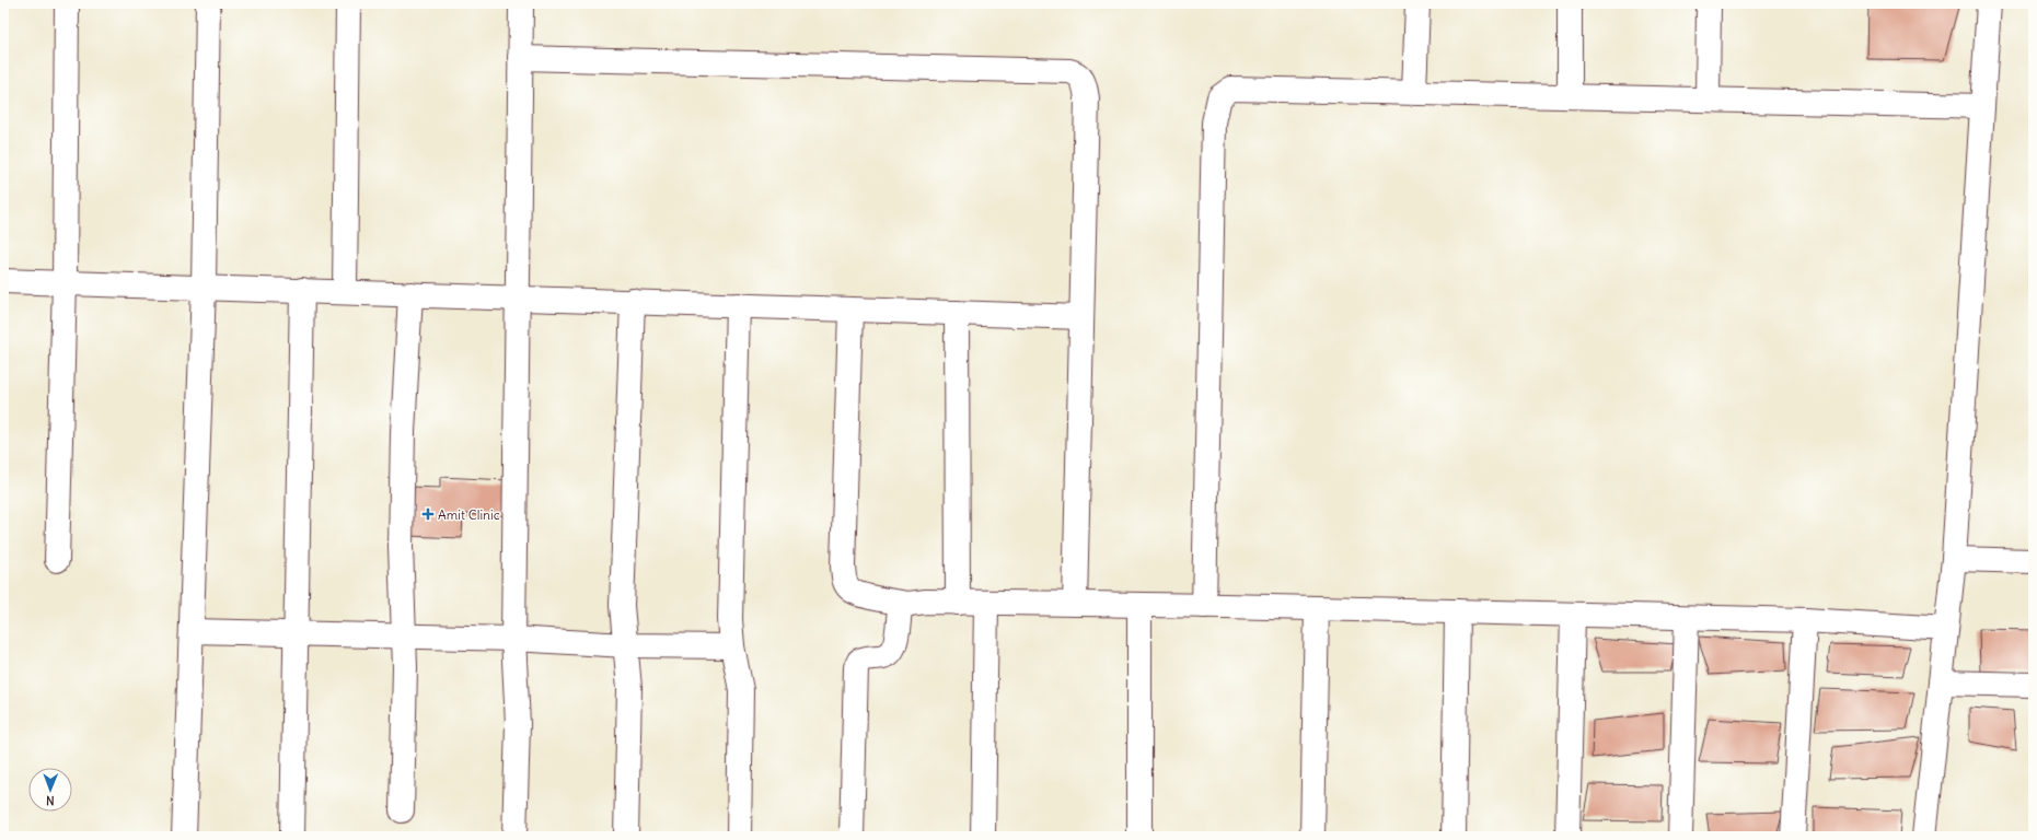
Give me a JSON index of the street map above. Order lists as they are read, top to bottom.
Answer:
{
  "places": {
    "health": ["Amit Clinic"]
  },
  "north": "bottom"
}
